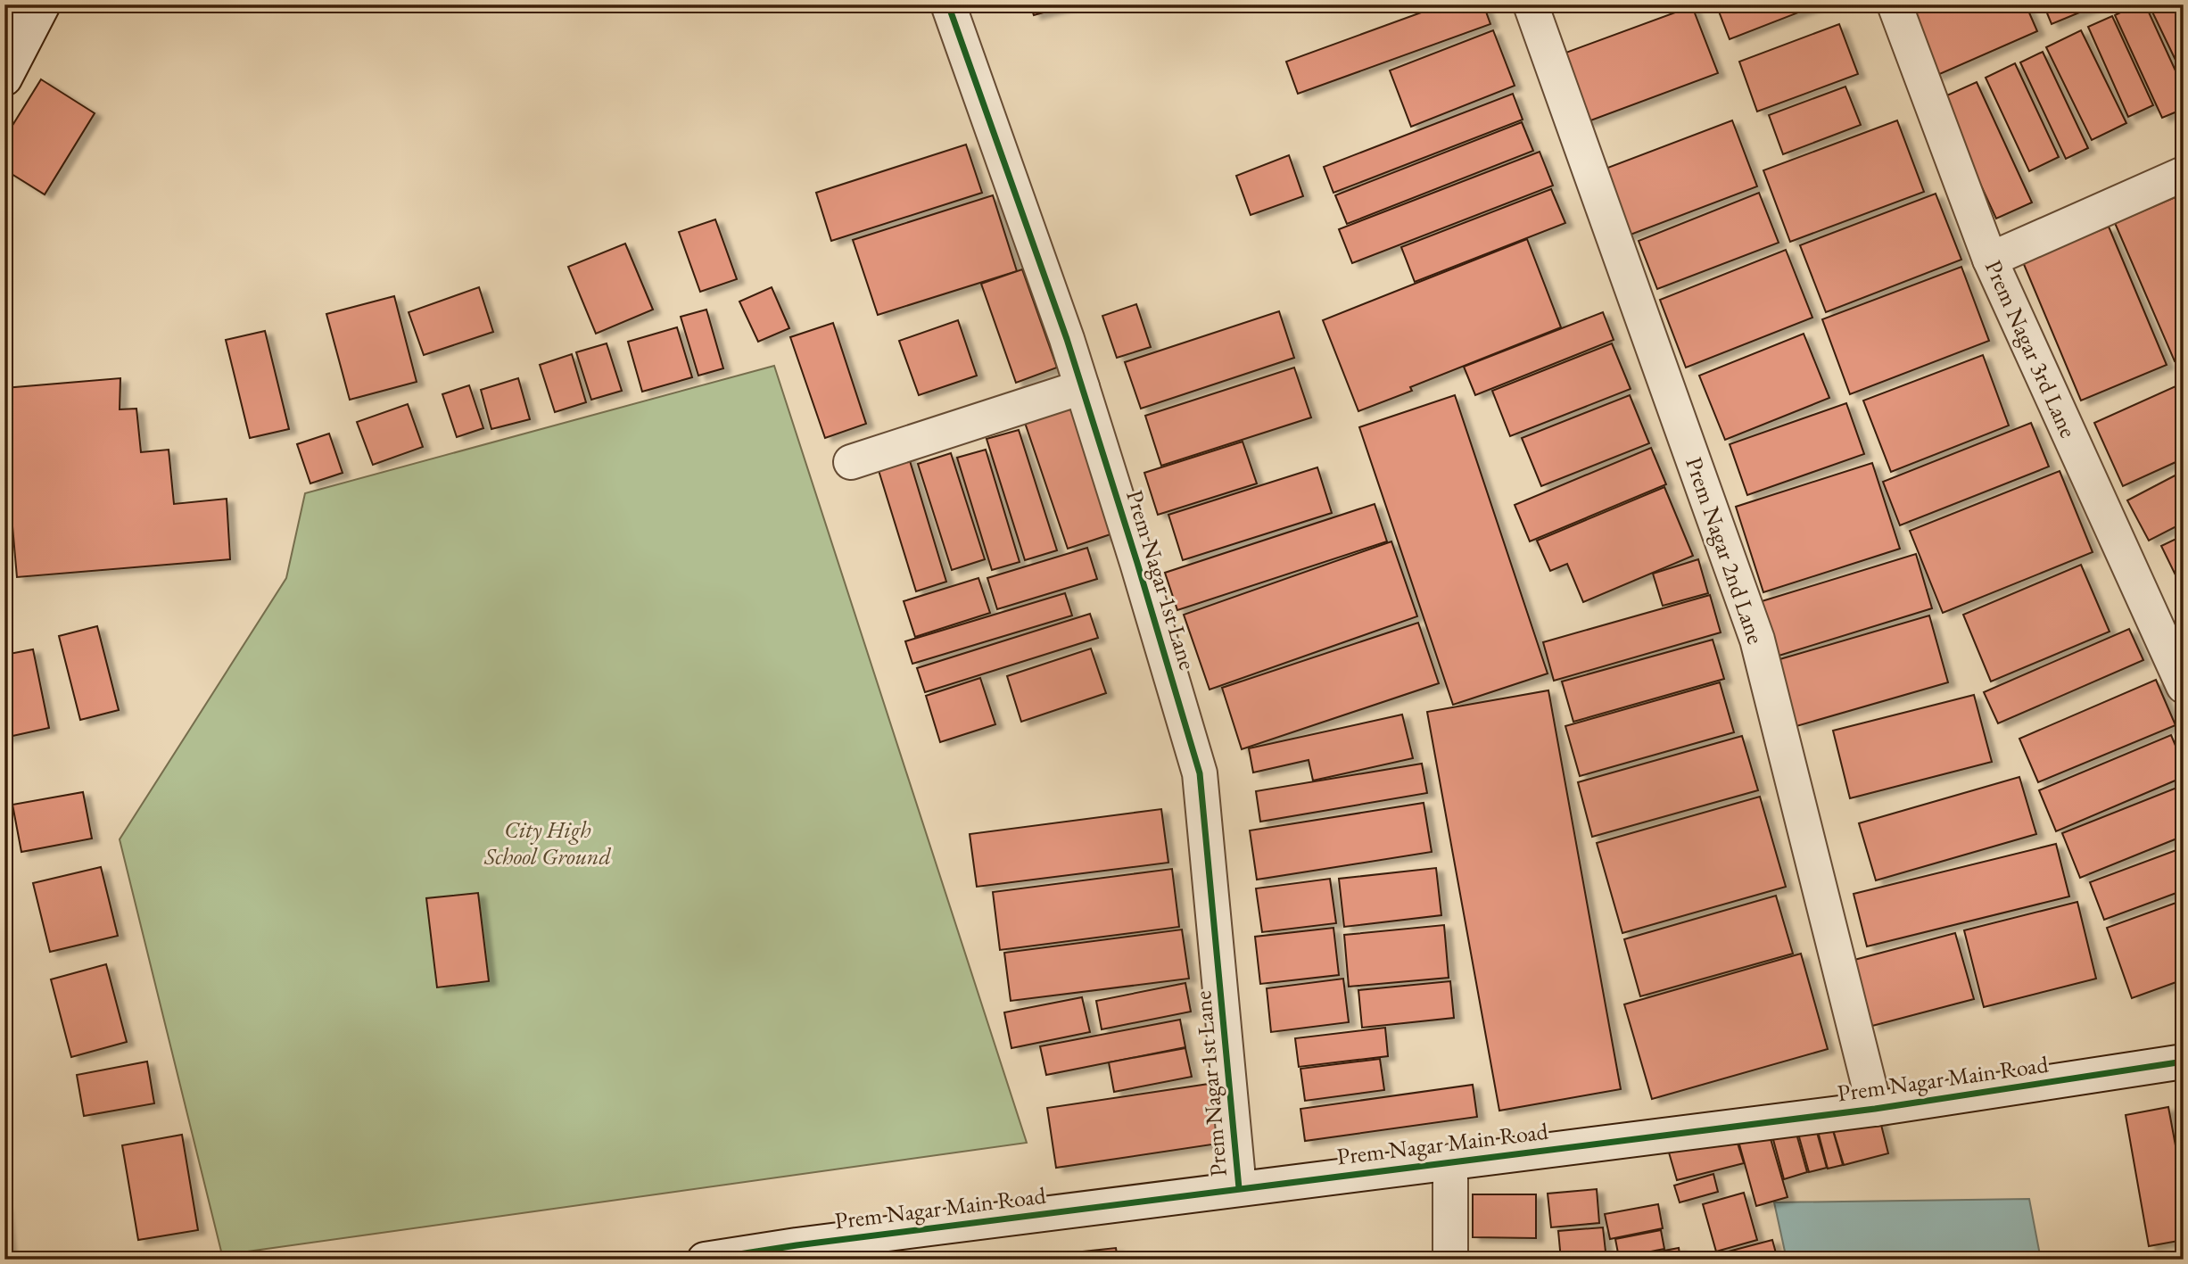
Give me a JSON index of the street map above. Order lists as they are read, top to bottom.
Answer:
{
  "streets": {
    "street": [
      "Prem Nagar 3rd Lane",
      "Prem Nagar 2nd Lane",
      "Prem Nagar 1st Lane",
      "Prem Nagar Main Road"
    ]
  },
  "crossings": [
    ["Prem Nagar 2nd Lane", "Prem Nagar Main Road"],
    ["Prem Nagar 1st Lane", "Prem Nagar Main Road"]
  ],
  "parks": ["City High School Ground"]
}
